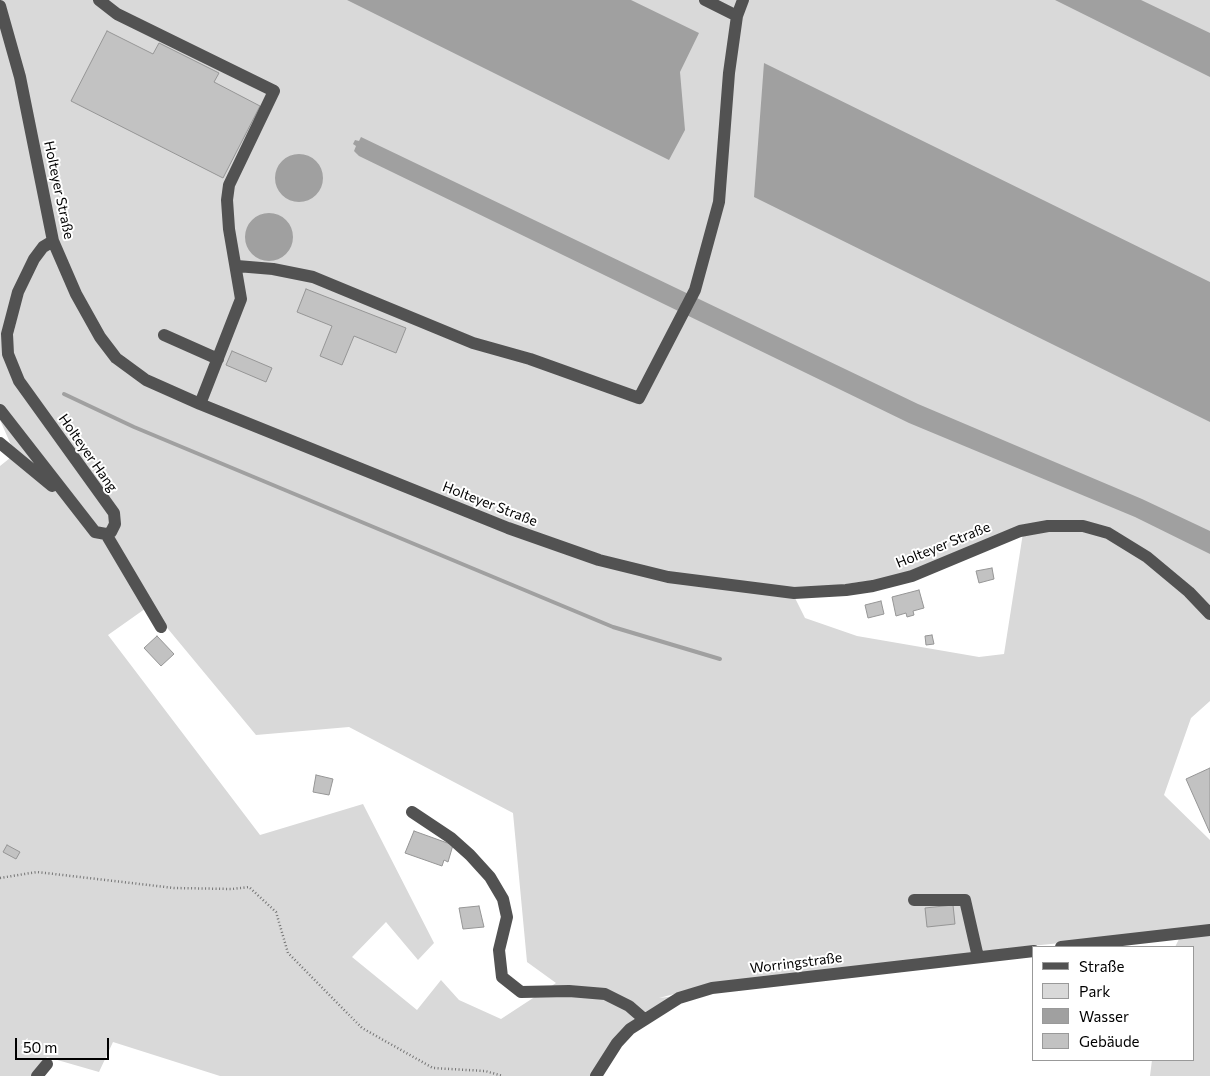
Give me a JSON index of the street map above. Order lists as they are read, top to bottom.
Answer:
{
  "streets": {
    "street": ["Holteyer Straße", "Holteyer Hang", "Worringstraße"]
  },
  "crossings": [
    ["Holteyer Straße", "Holteyer Hang"]
  ],
  "legend": [
    "Straße",
    "Park",
    "Wasser",
    "Gebäude"
  ],
  "scale_bar": "50 m"
}
